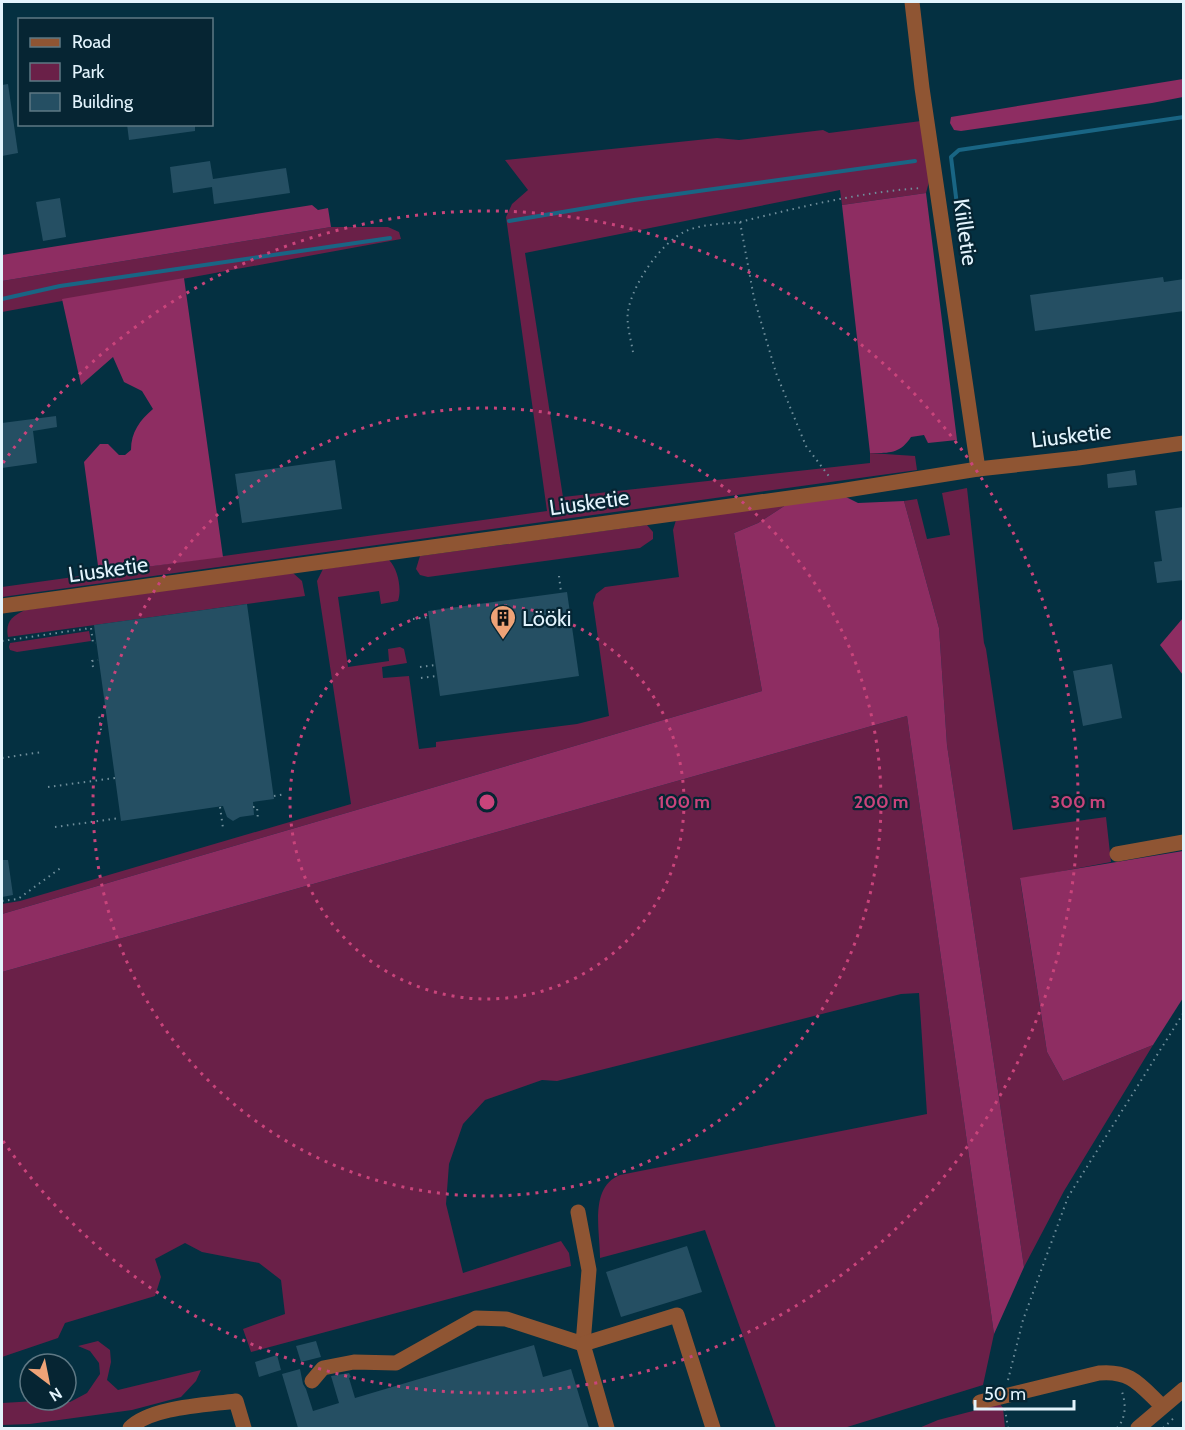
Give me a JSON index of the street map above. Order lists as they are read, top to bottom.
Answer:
{
  "streets": {
    "street": ["Kiilletie", "Liusketie"]
  },
  "crossings": [
    ["Kiilletie", "Liusketie"]
  ],
  "places": {
    "building": ["Lööki"]
  },
  "legend": ["Road", "Park", "Building"],
  "scale_bar": "50 m",
  "north": "bottom right",
  "rings": ["100 m", "200 m", "300 m"]
}
